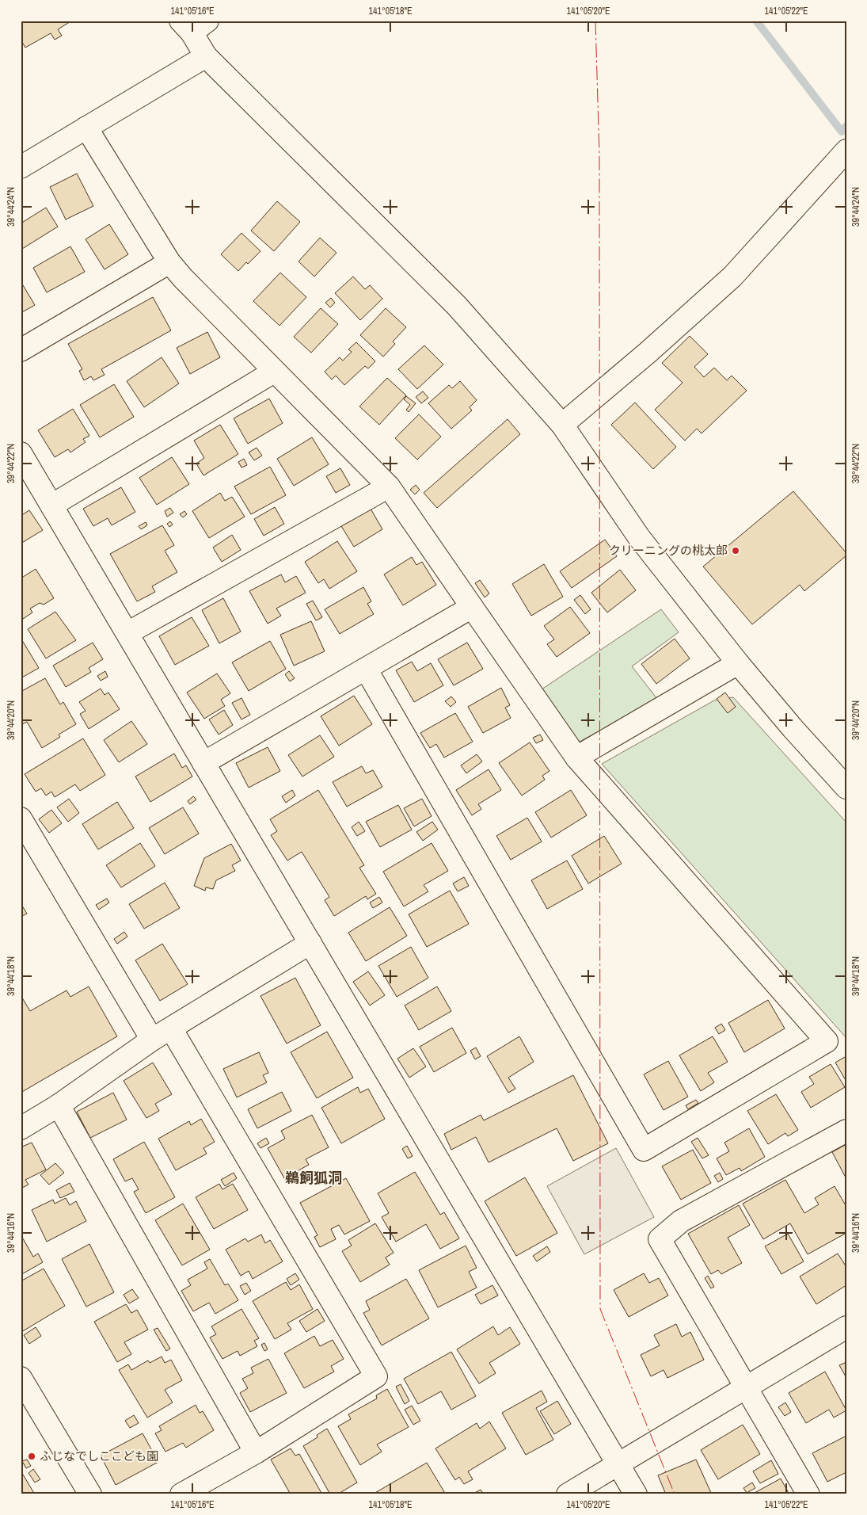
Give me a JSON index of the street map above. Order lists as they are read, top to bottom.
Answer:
{
  "districts": ["鵜飼狐洞"],
  "places": ["クリーニングの桃太郎", "ふじなでしここども園"],
  "coordinates": [
    "141°05'16\"E",
    "141°05'18\"E",
    "141°05'20\"E",
    "141°05'22\"E",
    "39°44'24\"N",
    "39°44'22\"N",
    "39°44'20\"N",
    "39°44'18\"N",
    "39°44'16\"N"
  ]
}
